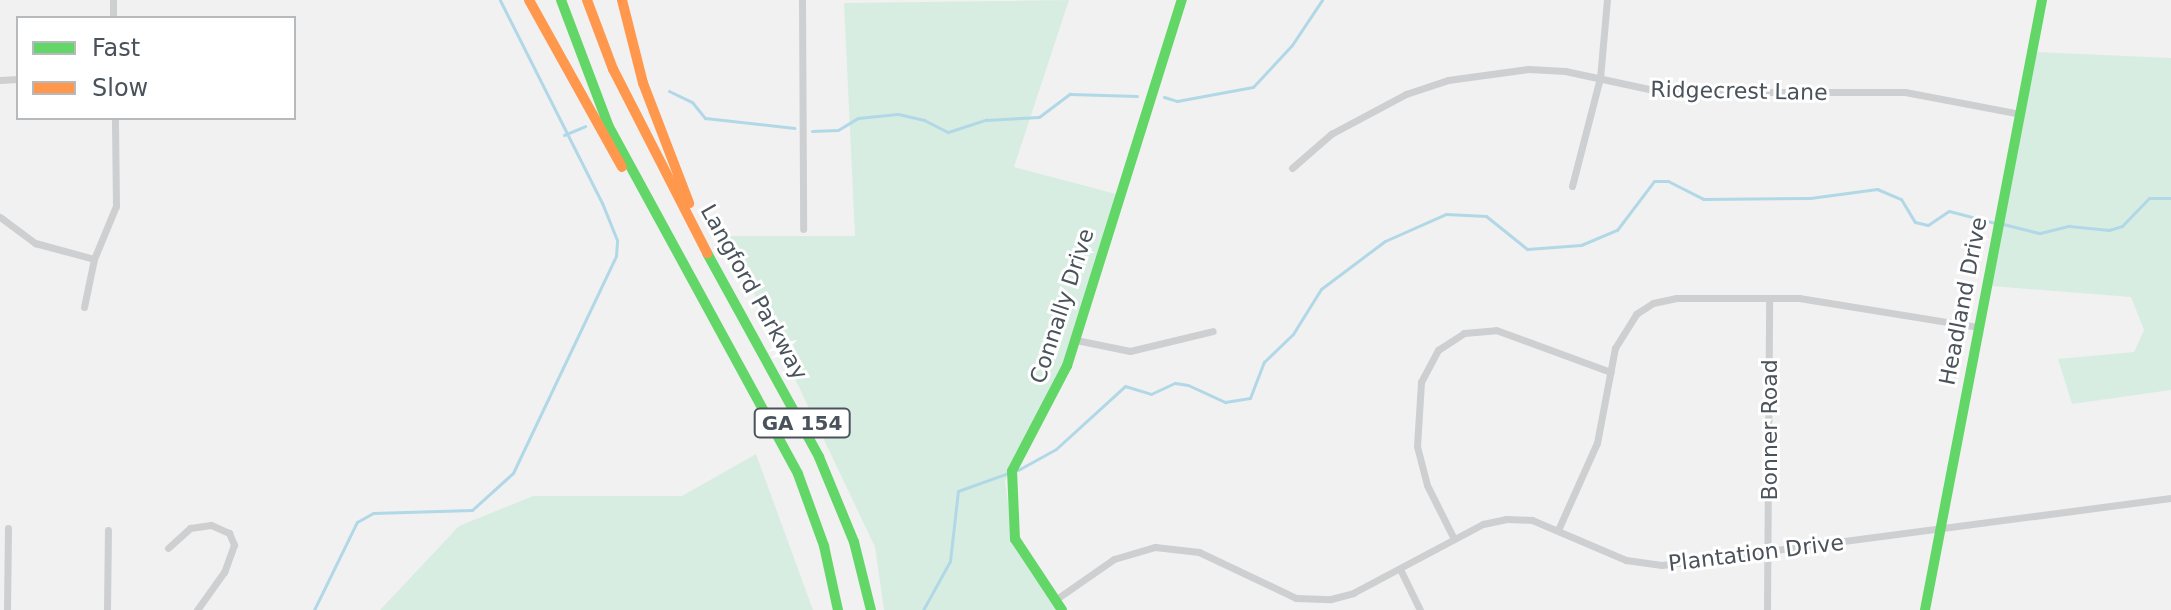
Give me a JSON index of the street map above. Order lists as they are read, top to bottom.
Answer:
{
  "streets": {
    "main road": [
      "Langford Parkway",
      "Headland Drive",
      "Connally Drive",
      "GA 154"
    ],
    "street": ["Ridgecrest Lane", "Bonner Road", "Plantation Drive"]
  },
  "crossings": [
    ["Ridgecrest Lane", "Headland Drive"],
    ["Headland Drive", "Plantation Drive"],
    ["Connally Drive", "Plantation Drive"],
    ["Bonner Road", "Plantation Drive"]
  ],
  "legend": ["Fast", "Slow"]
}
